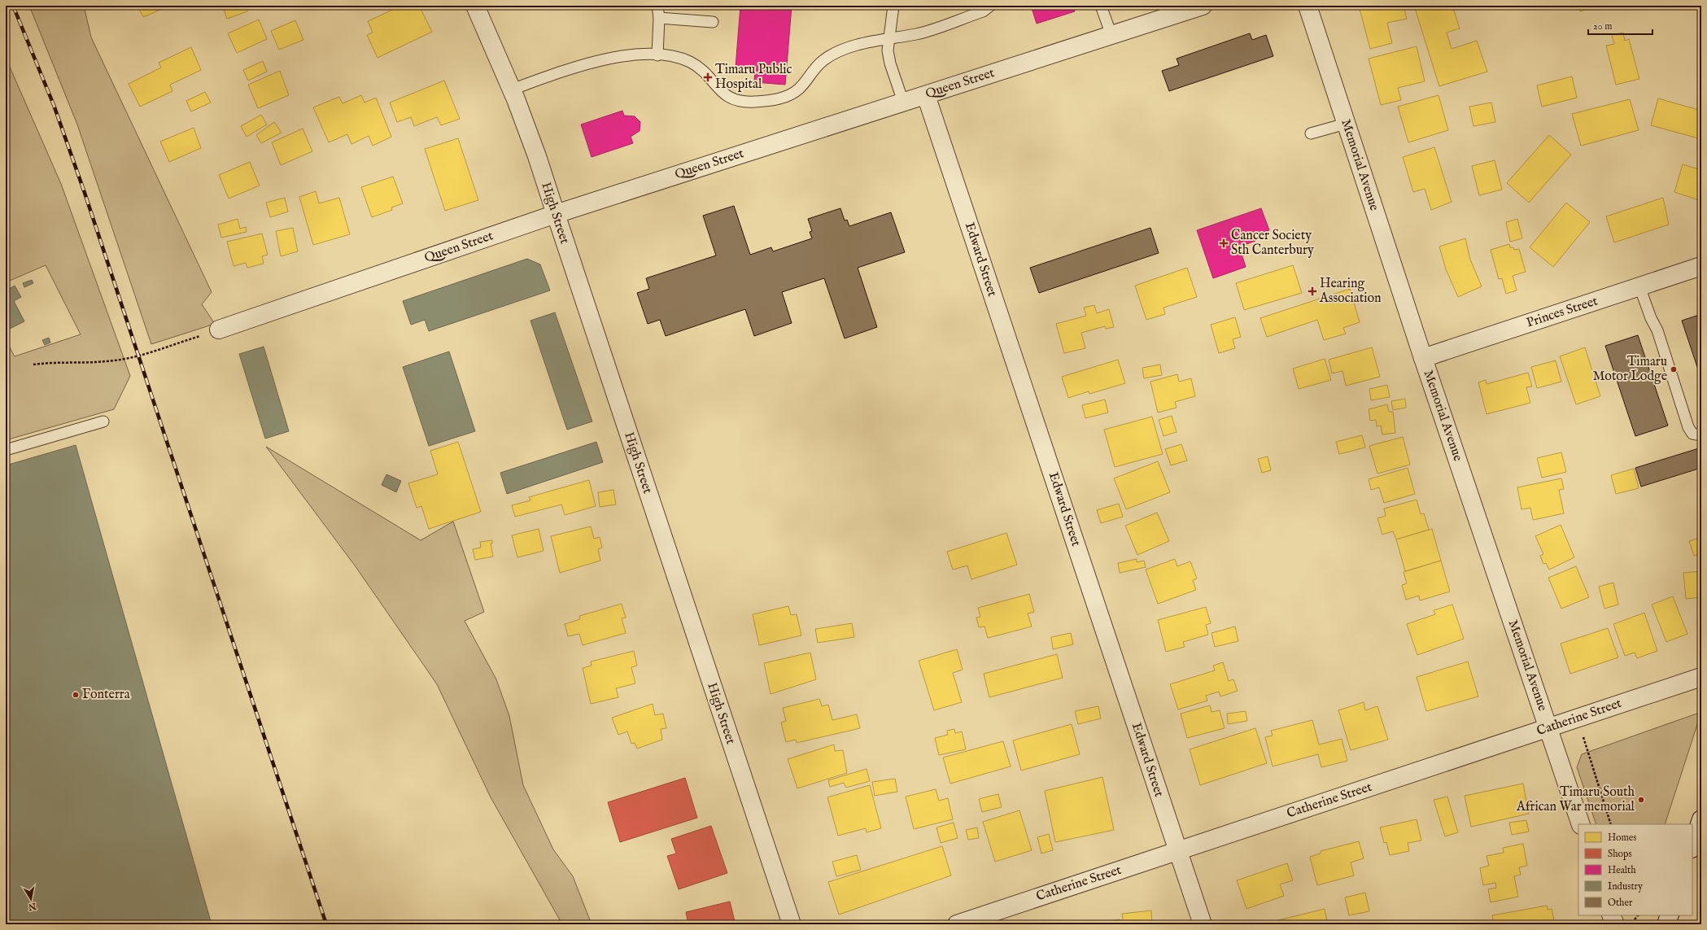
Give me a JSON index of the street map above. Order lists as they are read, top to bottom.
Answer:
{
  "streets": {
    "street": [
      "Queen Street",
      "Memorial Avenue",
      "High Street",
      "Edward Street",
      "Princes Street",
      "Catherine Street"
    ]
  },
  "crossings": [
    ["Queen Street", "High Street"],
    ["Queen Street", "Edward Street"],
    ["Memorial Avenue", "Princes Street"],
    ["Memorial Avenue", "Catherine Street"],
    ["Edward Street", "Catherine Street"]
  ],
  "places": {
    "health": ["Timaru Public Hospital", "Cancer Society Sth Canterbury", "Hearing Association"],
    "other": ["Timaru Motor Lodge", "Fonterra", "Timaru South African War memorial"]
  },
  "legend": [
    "Homes",
    "Shops",
    "Health",
    "Industry",
    "Other"
  ],
  "scale_bar": "20 m",
  "north": "bottom"
}
